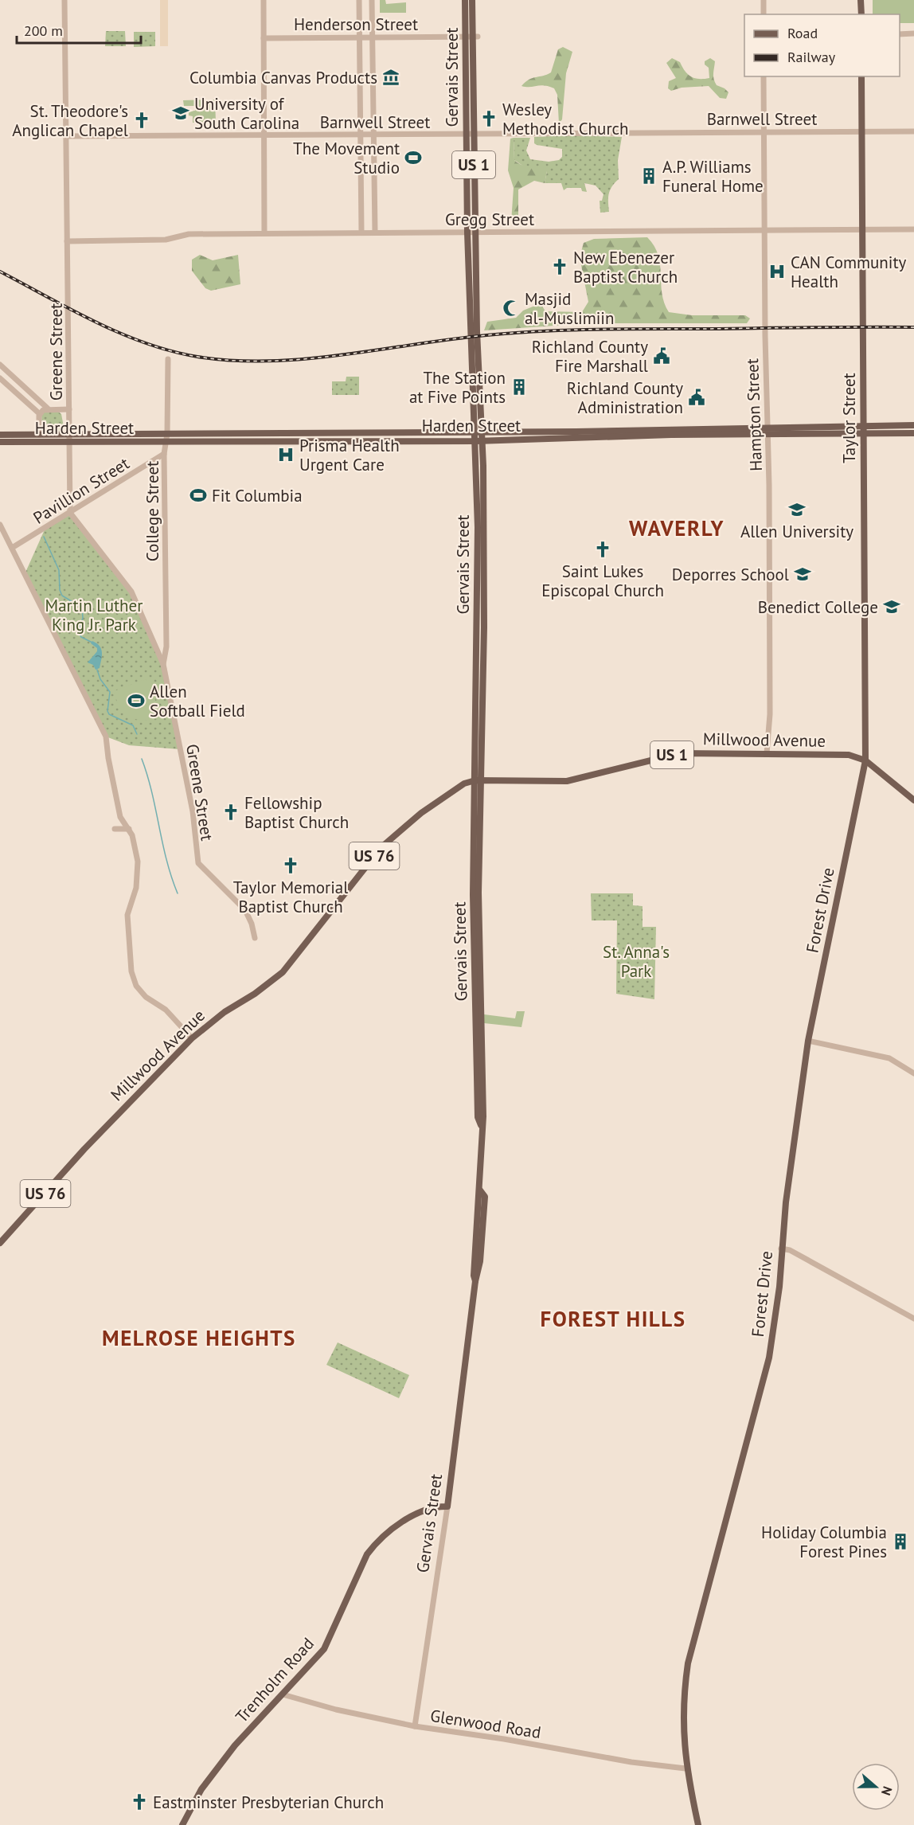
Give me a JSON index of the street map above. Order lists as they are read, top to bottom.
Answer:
{
  "streets": {
    "main road": [
      "Gervais Street",
      "US 1",
      "Taylor Street",
      "Harden Street",
      "Millwood Avenue",
      "US 76",
      "Forest Drive",
      "Trenholm Road"
    ],
    "street": [
      "Henderson Street",
      "Barnwell Street",
      "Gregg Street",
      "Greene Street",
      "Hampton Street",
      "Pavillion Street",
      "College Street",
      "Glenwood Road"
    ]
  },
  "crossings": [
    ["Henderson Street", "Gervais Street"],
    ["Gervais Street", "Barnwell Street"],
    ["Gervais Street", "Gregg Street"],
    ["Gervais Street", "Harden Street"],
    ["Gervais Street", "Millwood Avenue"],
    ["Gervais Street", "Trenholm Road"],
    ["Gervais Street", "Glenwood Road"],
    ["Barnwell Street", "Greene Street"],
    ["Barnwell Street", "Hampton Street"],
    ["Barnwell Street", "Taylor Street"],
    ["US 1", "Taylor Street"],
    ["US 1", "Millwood Avenue"],
    ["US 1", "Forest Drive"],
    ["Gregg Street", "Greene Street"],
    ["Gregg Street", "Hampton Street"],
    ["Gregg Street", "Taylor Street"],
    ["Greene Street", "Harden Street"],
    ["Greene Street", "Pavillion Street"],
    ["Greene Street", "College Street"],
    ["Hampton Street", "Harden Street"],
    ["Hampton Street", "Millwood Avenue"],
    ["Taylor Street", "Harden Street"],
    ["Taylor Street", "Millwood Avenue"],
    ["Taylor Street", "Forest Drive"],
    ["Harden Street", "College Street"],
    ["Pavillion Street", "College Street"],
    ["Millwood Avenue", "Forest Drive"],
    ["Forest Drive", "Glenwood Road"],
    ["Trenholm Road", "Glenwood Road"]
  ],
  "districts": ["WAVERLY", "FOREST HILLS", "MELROSE HEIGHTS"],
  "parks": ["Martin Luther King Jr. Park", "St. Anna's Park"],
  "places": {
    "museum": ["Columbia Canvas Products"],
    "school or university": [
      "University of South Carolina",
      "Allen University",
      "Deporres School",
      "Benedict College"
    ],
    "church": [
      "Wesley Methodist Church",
      "St. Theodore's Anglican Chapel",
      "New Ebenezer Baptist Church",
      "Saint Lukes Episcopal Church",
      "Fellowship Baptist Church",
      "Taylor Memorial Baptist Church",
      "Eastminster Presbyterian Church"
    ],
    "sports": ["The Movement Studio", "Fit Columbia", "Allen Softball Field"],
    "building": ["A.P. Williams Funeral Home", "The Station at Five Points", "Holiday Columbia Forest Pines"],
    "hospital": ["CAN Community Health", "Prisma Health Urgent Care"],
    "mosque": ["Masjid al-Muslimiin"],
    "public building": ["Richland County Fire Marshall", "Richland County Administration"]
  },
  "legend": ["Road", "Railway"],
  "scale_bar": "200 m",
  "north": "right"
}
